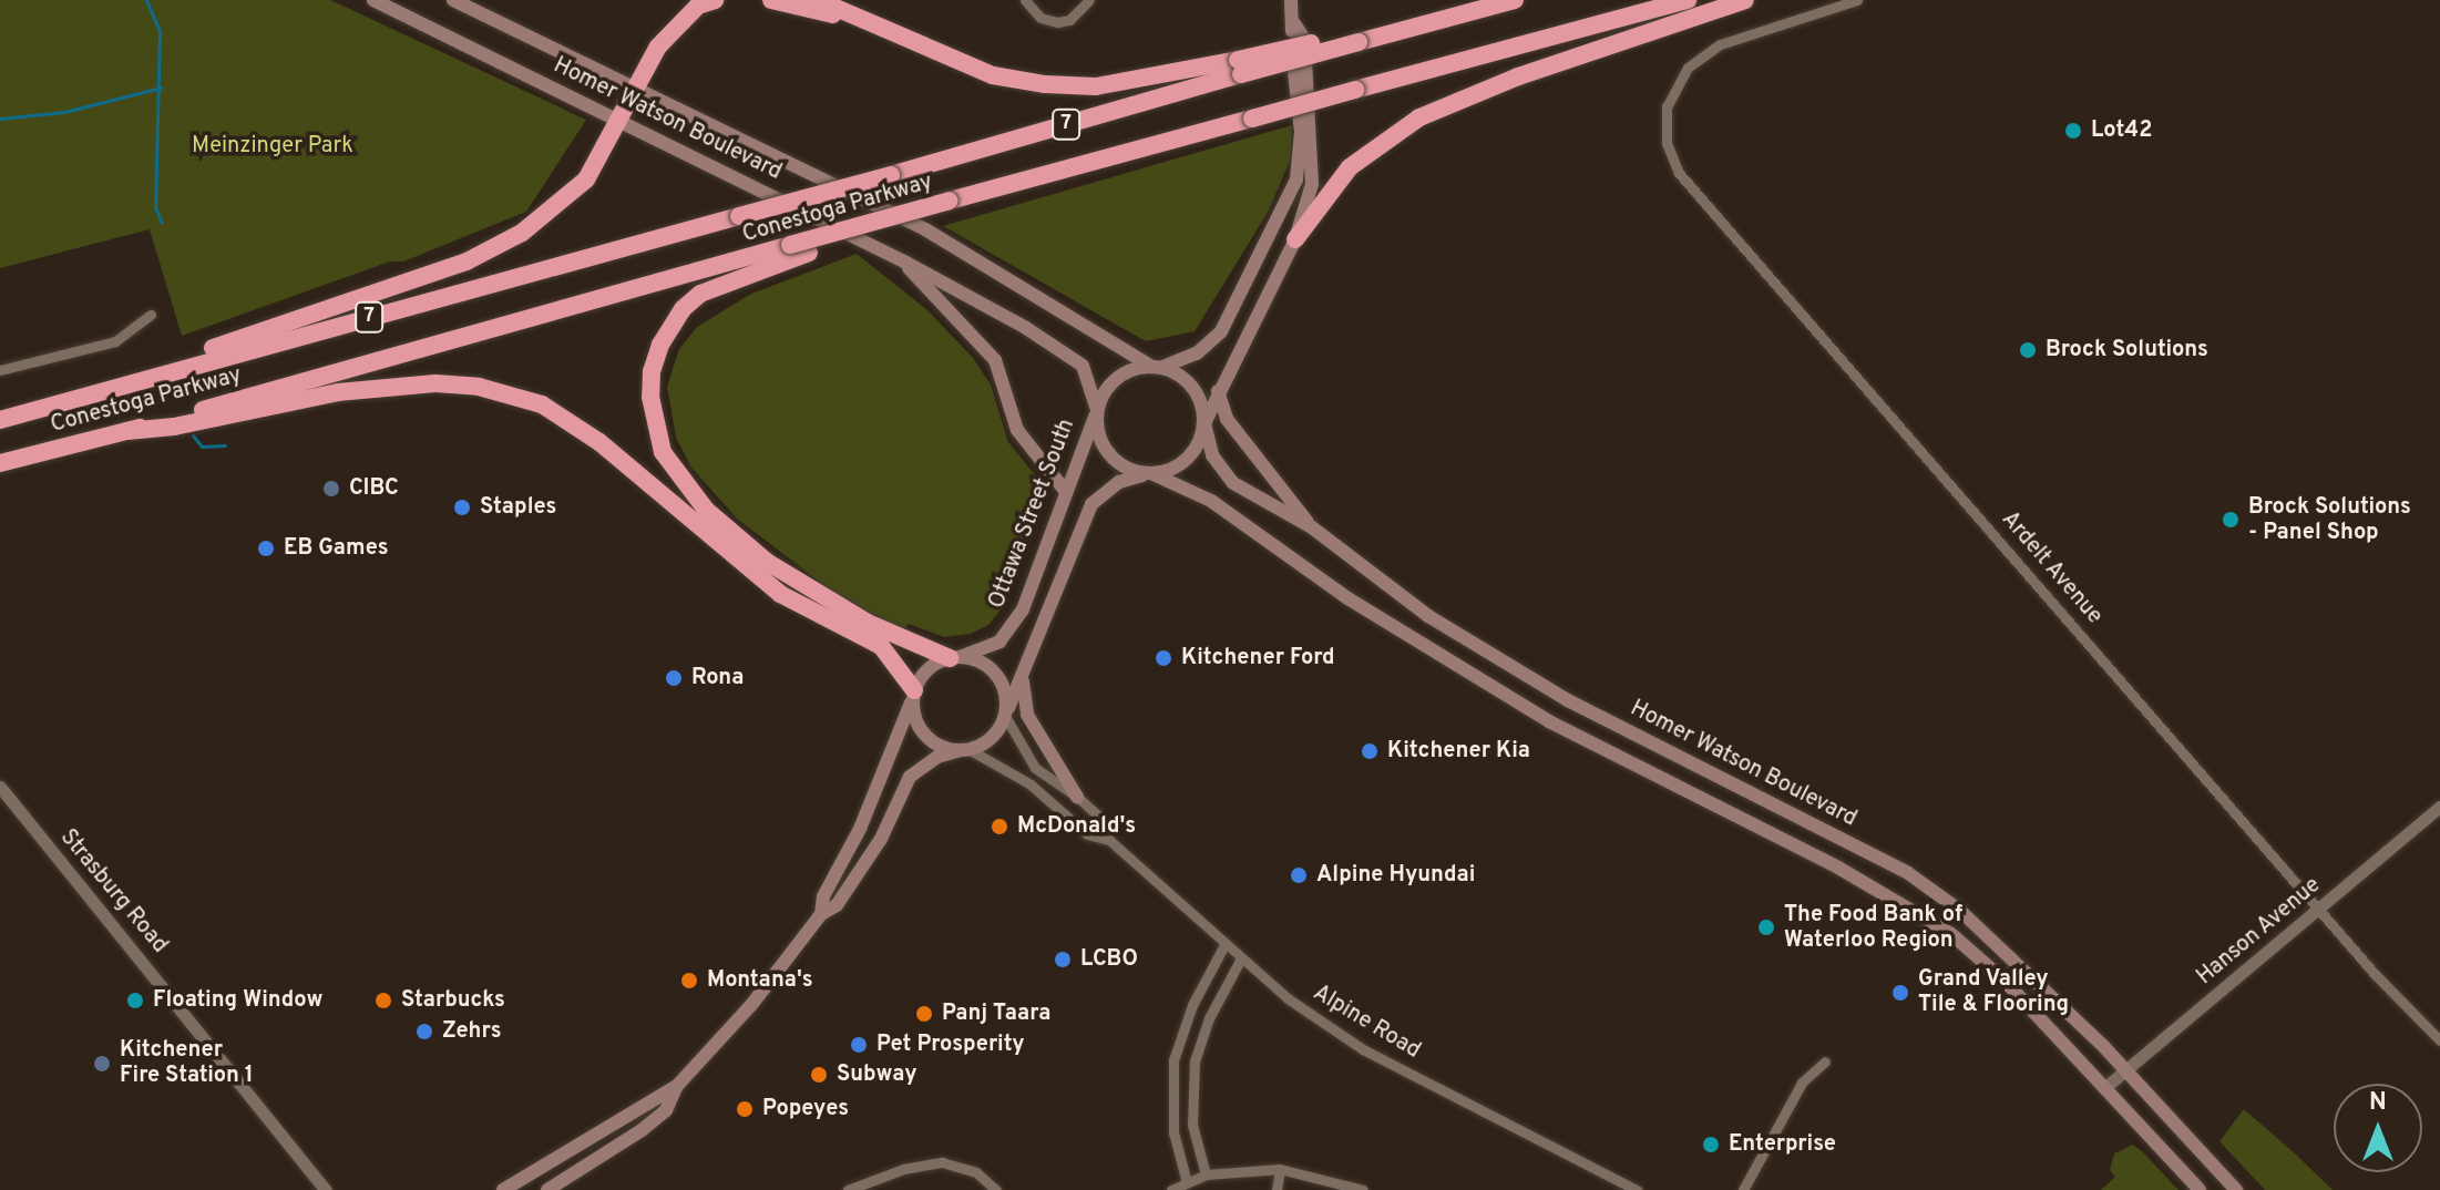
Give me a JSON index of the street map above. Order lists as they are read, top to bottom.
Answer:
{
  "streets": {
    "highway": ["7", "Conestoga Parkway"],
    "main road": ["Homer Watson Boulevard", "Ottawa Street South"],
    "street": [
      "Ardelt Avenue",
      "Strasburg Road",
      "Hanson Avenue",
      "Alpine Road"
    ]
  },
  "crossings": [
    ["Homer Watson Boulevard", "Ottawa Street South"],
    ["Homer Watson Boulevard", "Hanson Avenue"],
    ["Ottawa Street South", "Alpine Road"],
    ["Ardelt Avenue", "Hanson Avenue"]
  ],
  "parks": ["Meinzinger Park"],
  "places": [
    "Lot42",
    "Brock Solutions",
    "CIBC",
    "Staples",
    "Brock Solutions - Panel Shop",
    "EB Games",
    "Kitchener Ford",
    "Rona",
    "Kitchener Kia",
    "McDonald's",
    "Alpine Hyundai",
    "The Food Bank of Waterloo Region",
    "LCBO",
    "Montana's",
    "Grand Valley Tile & Flooring",
    "Floating Window",
    "Starbucks",
    "Panj Taara",
    "Zehrs",
    "Pet Prosperity",
    "Kitchener Fire Station 1",
    "Subway",
    "Popeyes",
    "Enterprise"
  ],
  "north": "top"
}
